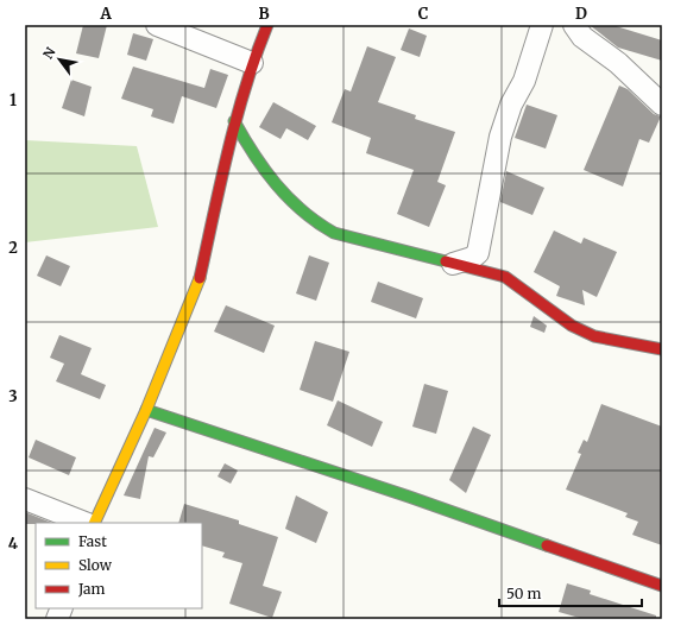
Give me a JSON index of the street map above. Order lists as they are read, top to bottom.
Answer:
{
  "legend": ["Fast", "Slow", "Jam"],
  "scale_bar": "50 m",
  "north": "top left",
  "grid": {
    "columns": [
      "A",
      "B",
      "C",
      "D"
    ],
    "rows": [
      "1",
      "2",
      "3",
      "4"
    ]
  }
}
